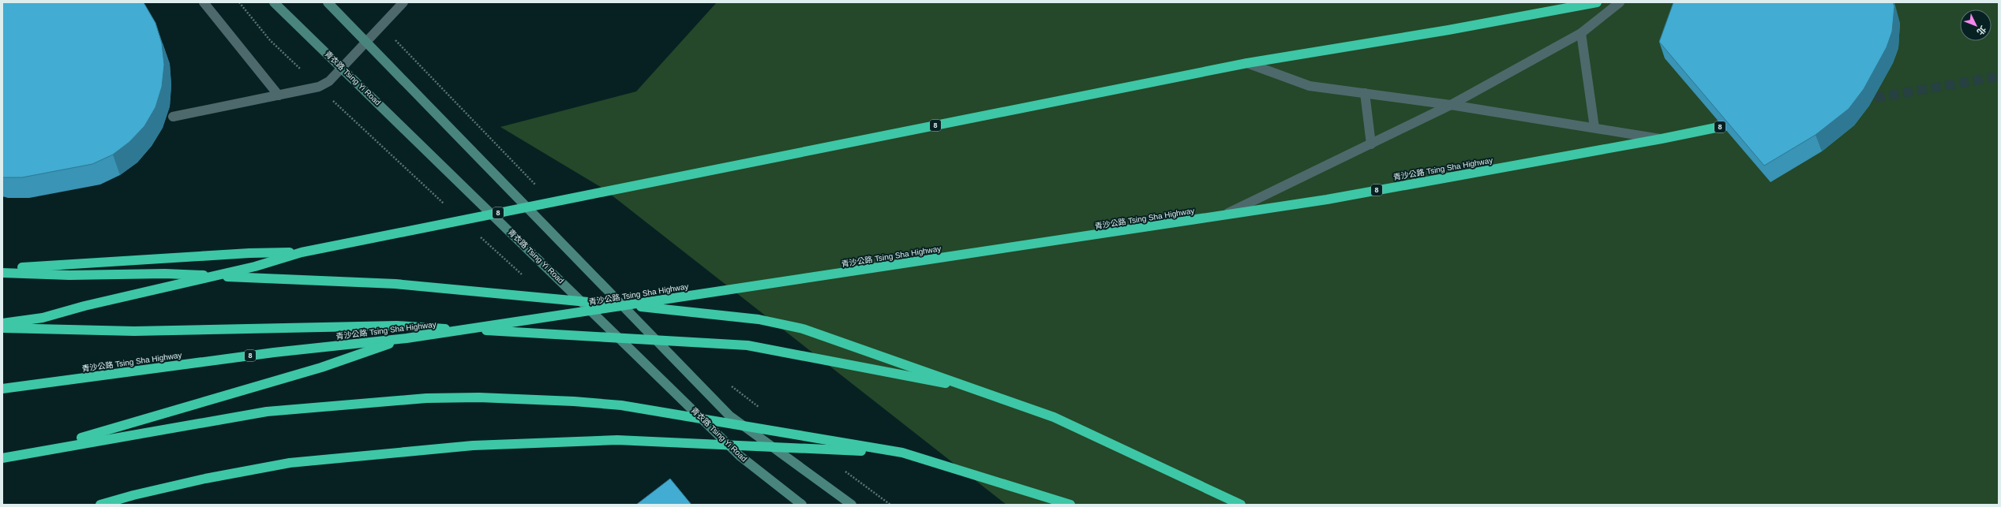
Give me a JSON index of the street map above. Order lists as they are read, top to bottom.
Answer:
{
  "streets": {
    "highway": ["8", "青沙公路 Tsing Sha Highway"],
    "main road": ["青衣路 Tsing Yi Road"]
  },
  "north": "bottom right"
}
